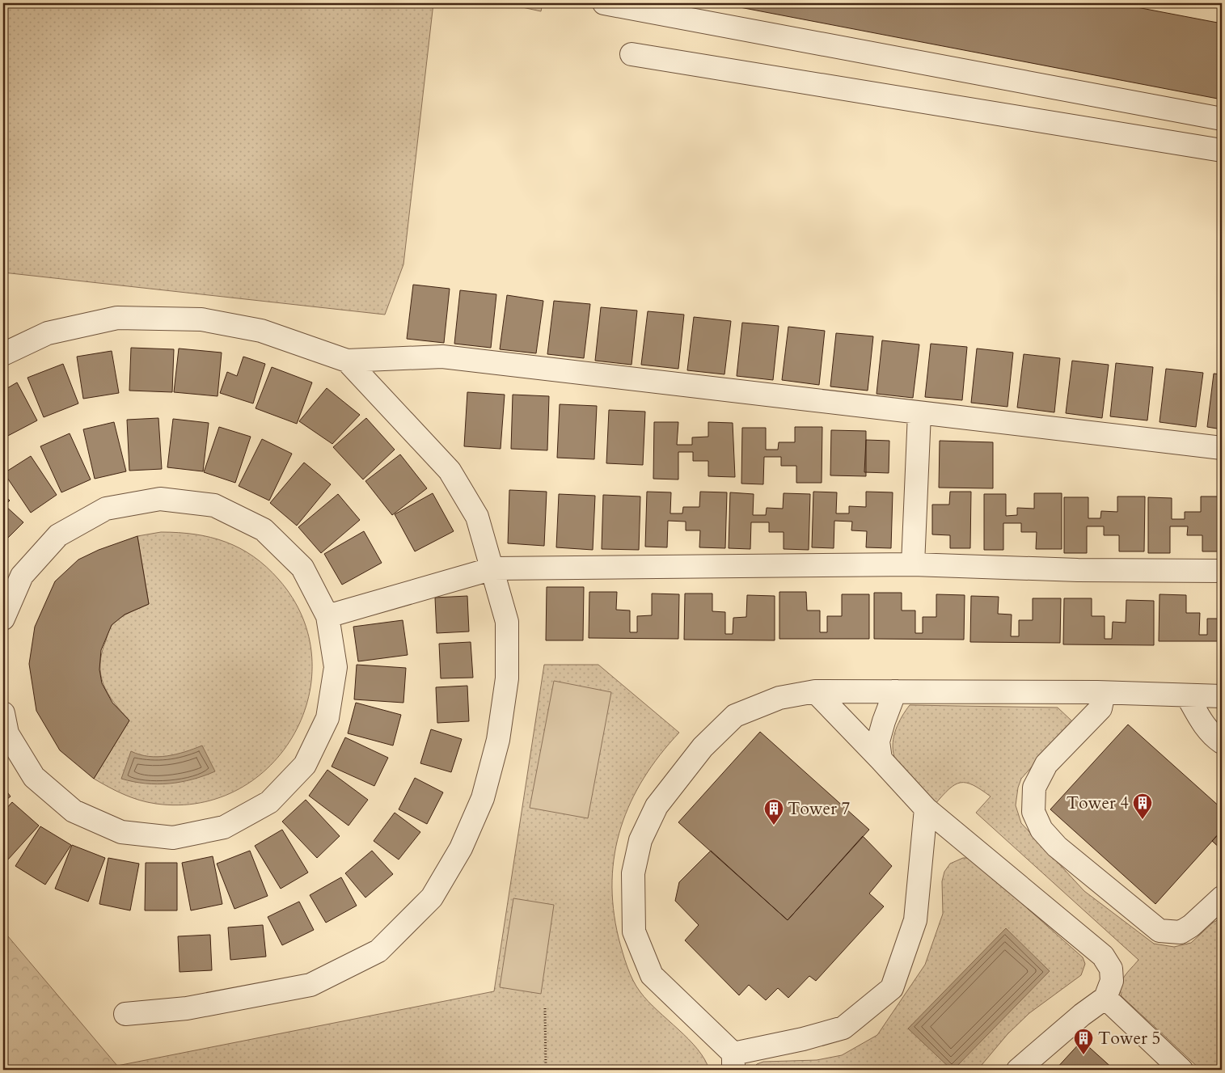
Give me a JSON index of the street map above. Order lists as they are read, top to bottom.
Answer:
{
  "places": {
    "building": ["Tower 4", "Tower 7", "Tower 5"]
  }
}
